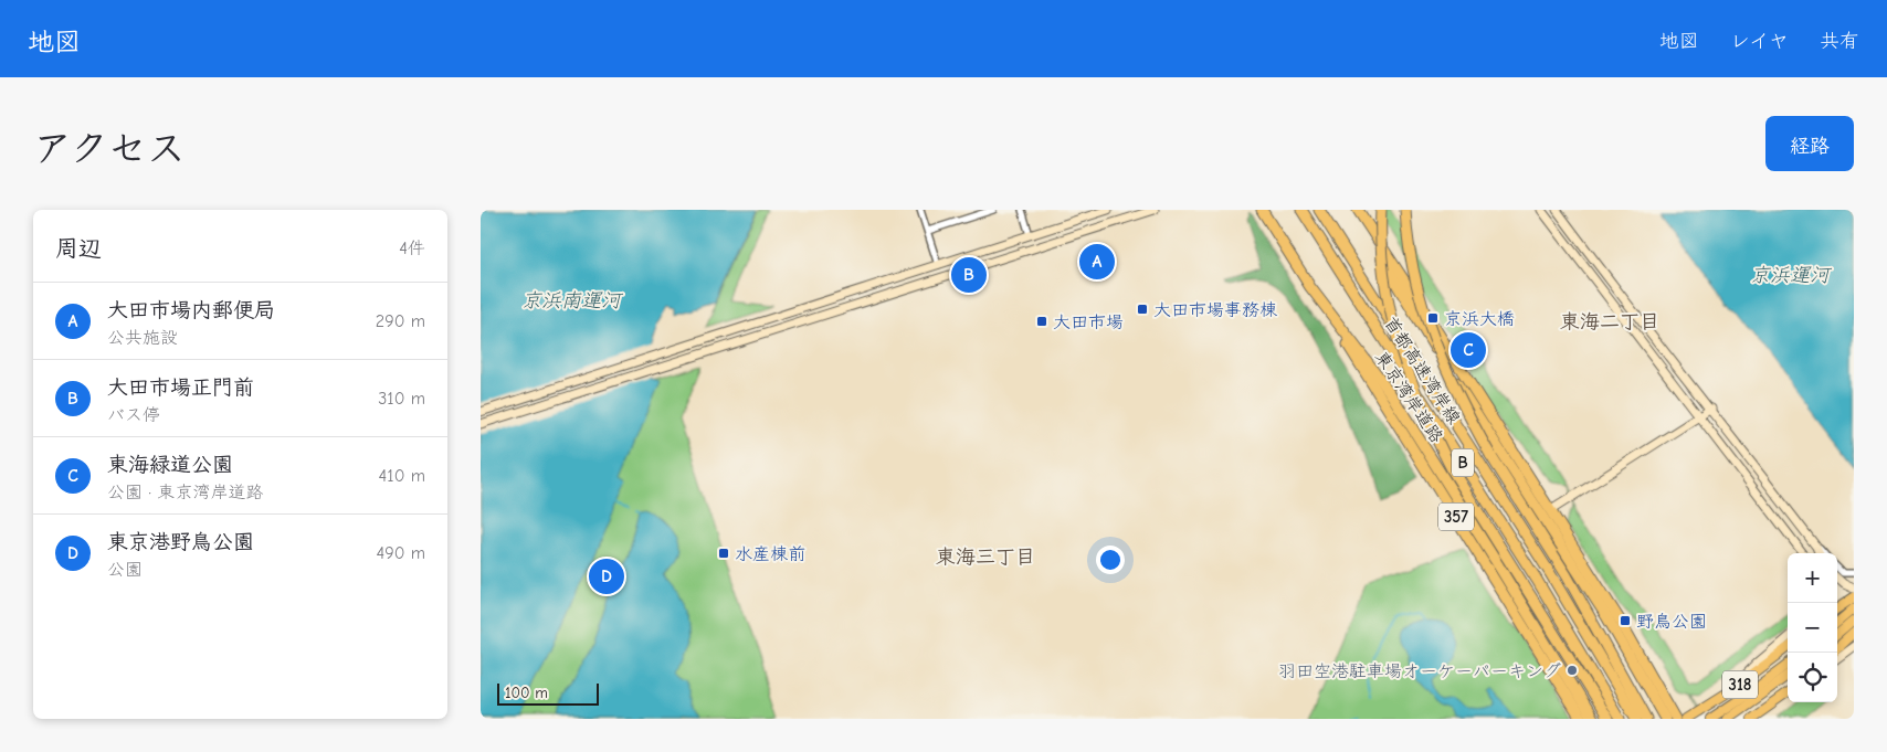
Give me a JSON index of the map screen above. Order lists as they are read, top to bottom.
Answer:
{
  "streets": {
    "highway": [
      "首都高速湾岸線",
      "東京湾岸道路",
      "B",
      "357"
    ],
    "main road": ["318"]
  },
  "crossings": [
    ["東京湾岸道路", "357"]
  ],
  "districts": ["東海二丁目", "東海三丁目"],
  "water": ["京浜運河", "京浜南運河"],
  "places": {
    "transit": [
      "大田市場事務棟",
      "京浜大橋",
      "大田市場",
      "水産棟前",
      "野鳥公園"
    ],
    "other": ["羽田空港駐車場オーケーパーキング"]
  },
  "scale_bar": "100 m",
  "page": {
    "header": "地図",
    "nav": ["地図", "レイヤ", "共有"],
    "title": "アクセス",
    "buttons": "経路",
    "heading": ["周辺", "4件"],
    "pins": [
      "A",
      "B",
      "C",
      "D"
    ],
    "list": [
      {
        "mark": "A",
        "name": "大田市場内郵便局",
        "note": "公共施設",
        "value": "290 m"
      },
      {
        "mark": "B",
        "name": "大田市場正門前",
        "note": "バス停",
        "value": "310 m"
      },
      {
        "mark": "C",
        "name": "東海緑道公園",
        "note": "公園 · 東京湾岸道路",
        "value": "410 m"
      },
      {
        "mark": "D",
        "name": "東京港野鳥公園",
        "note": "公園",
        "value": "490 m"
      }
    ],
    "map_buttons": ["+", "−"],
    "scale": "100 m"
  }
}
